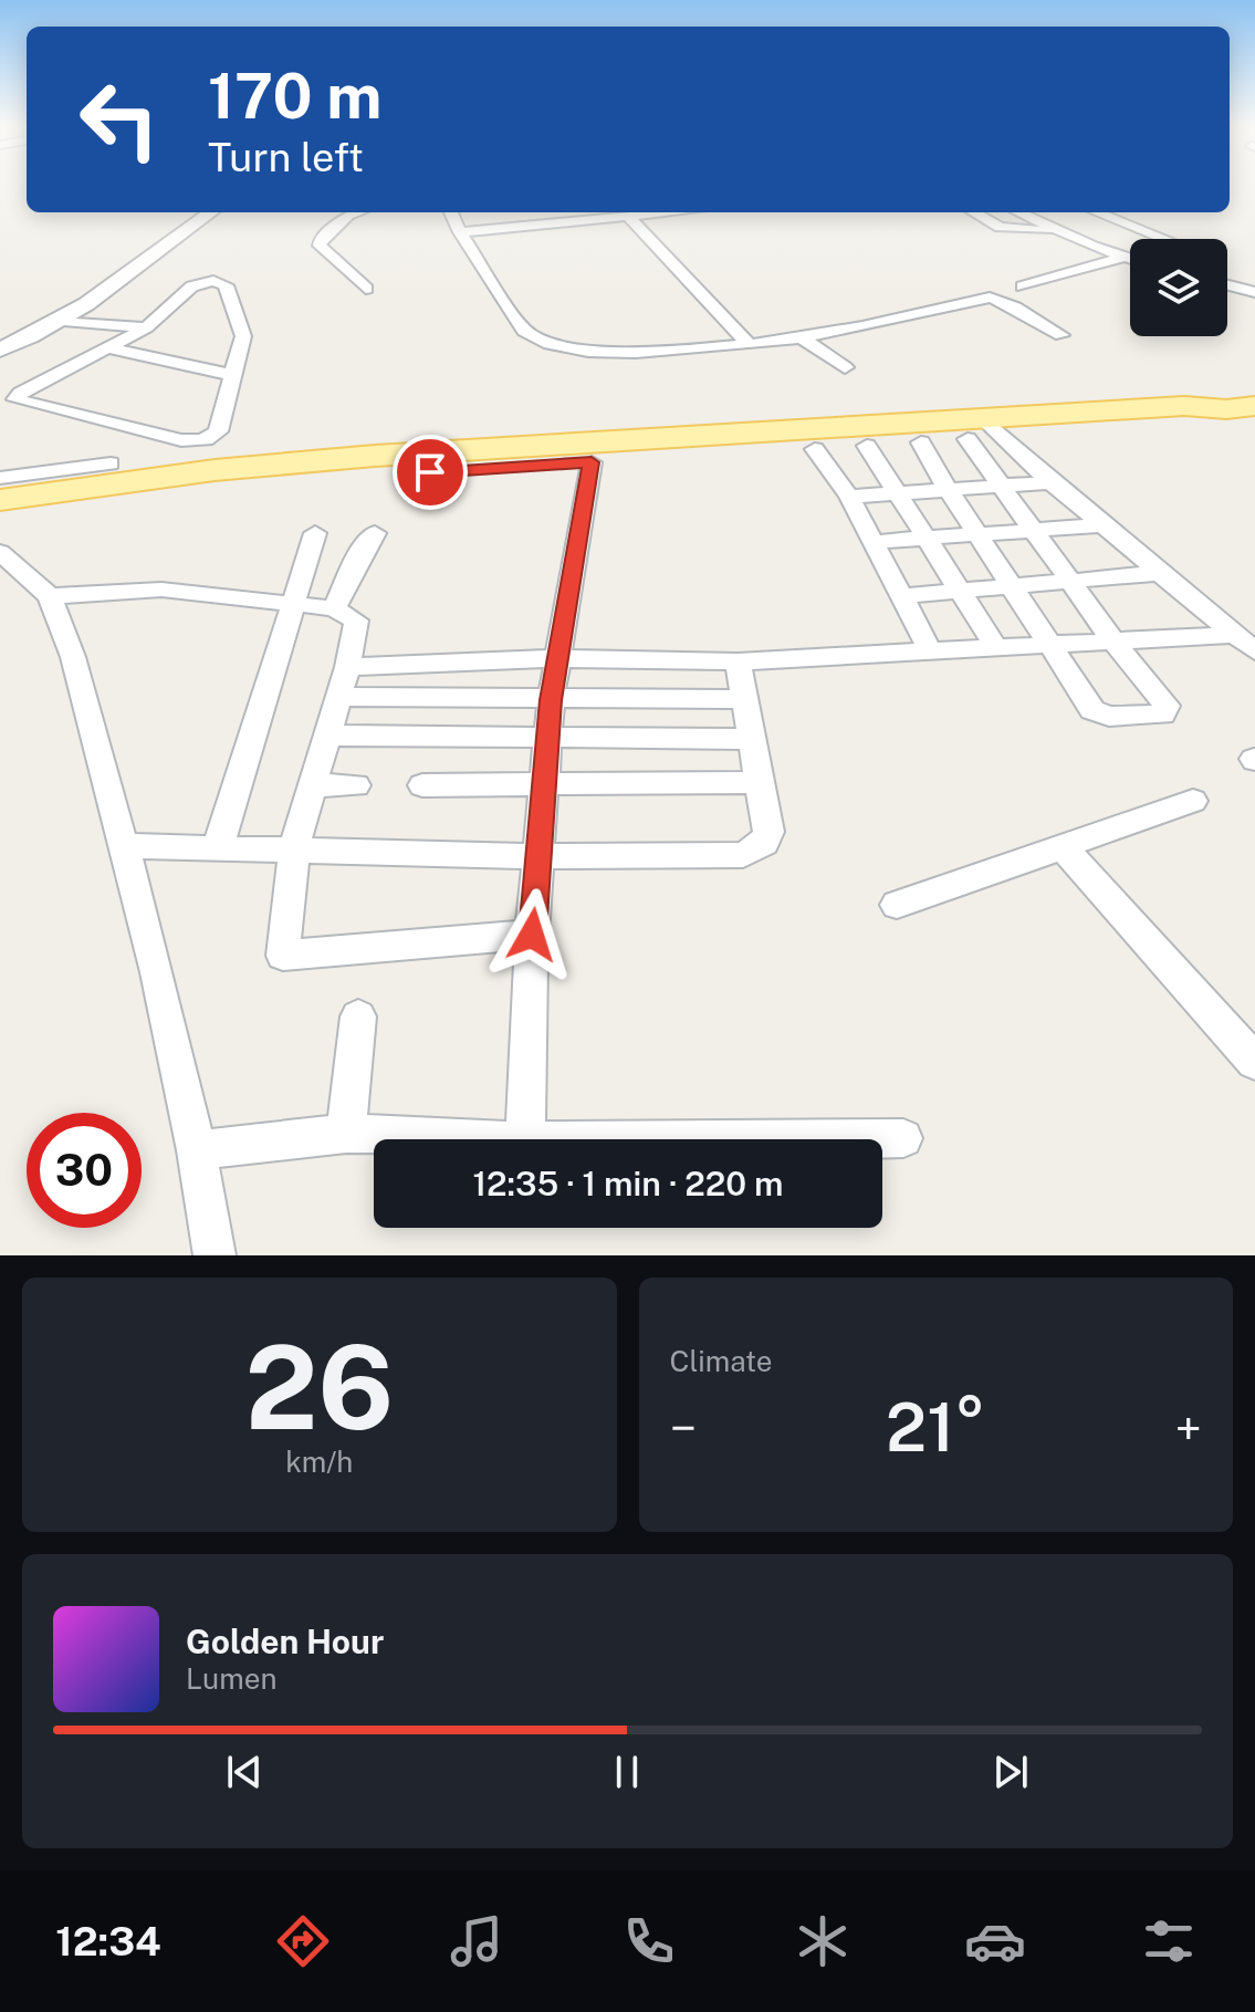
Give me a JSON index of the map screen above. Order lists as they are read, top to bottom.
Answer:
{
  "page": {
    "turn": ["170 m", "Turn left"],
    "limit": "30",
    "trip": "12:35 · 1 min · 220 m",
    "tile": [
      ["26", "km/h"],
      "Climate"
    ],
    "heat": ["−", "21°", "+"],
    "song": ["Golden Hour", "Lumen"],
    "tabs": "12:34"
  }
}
